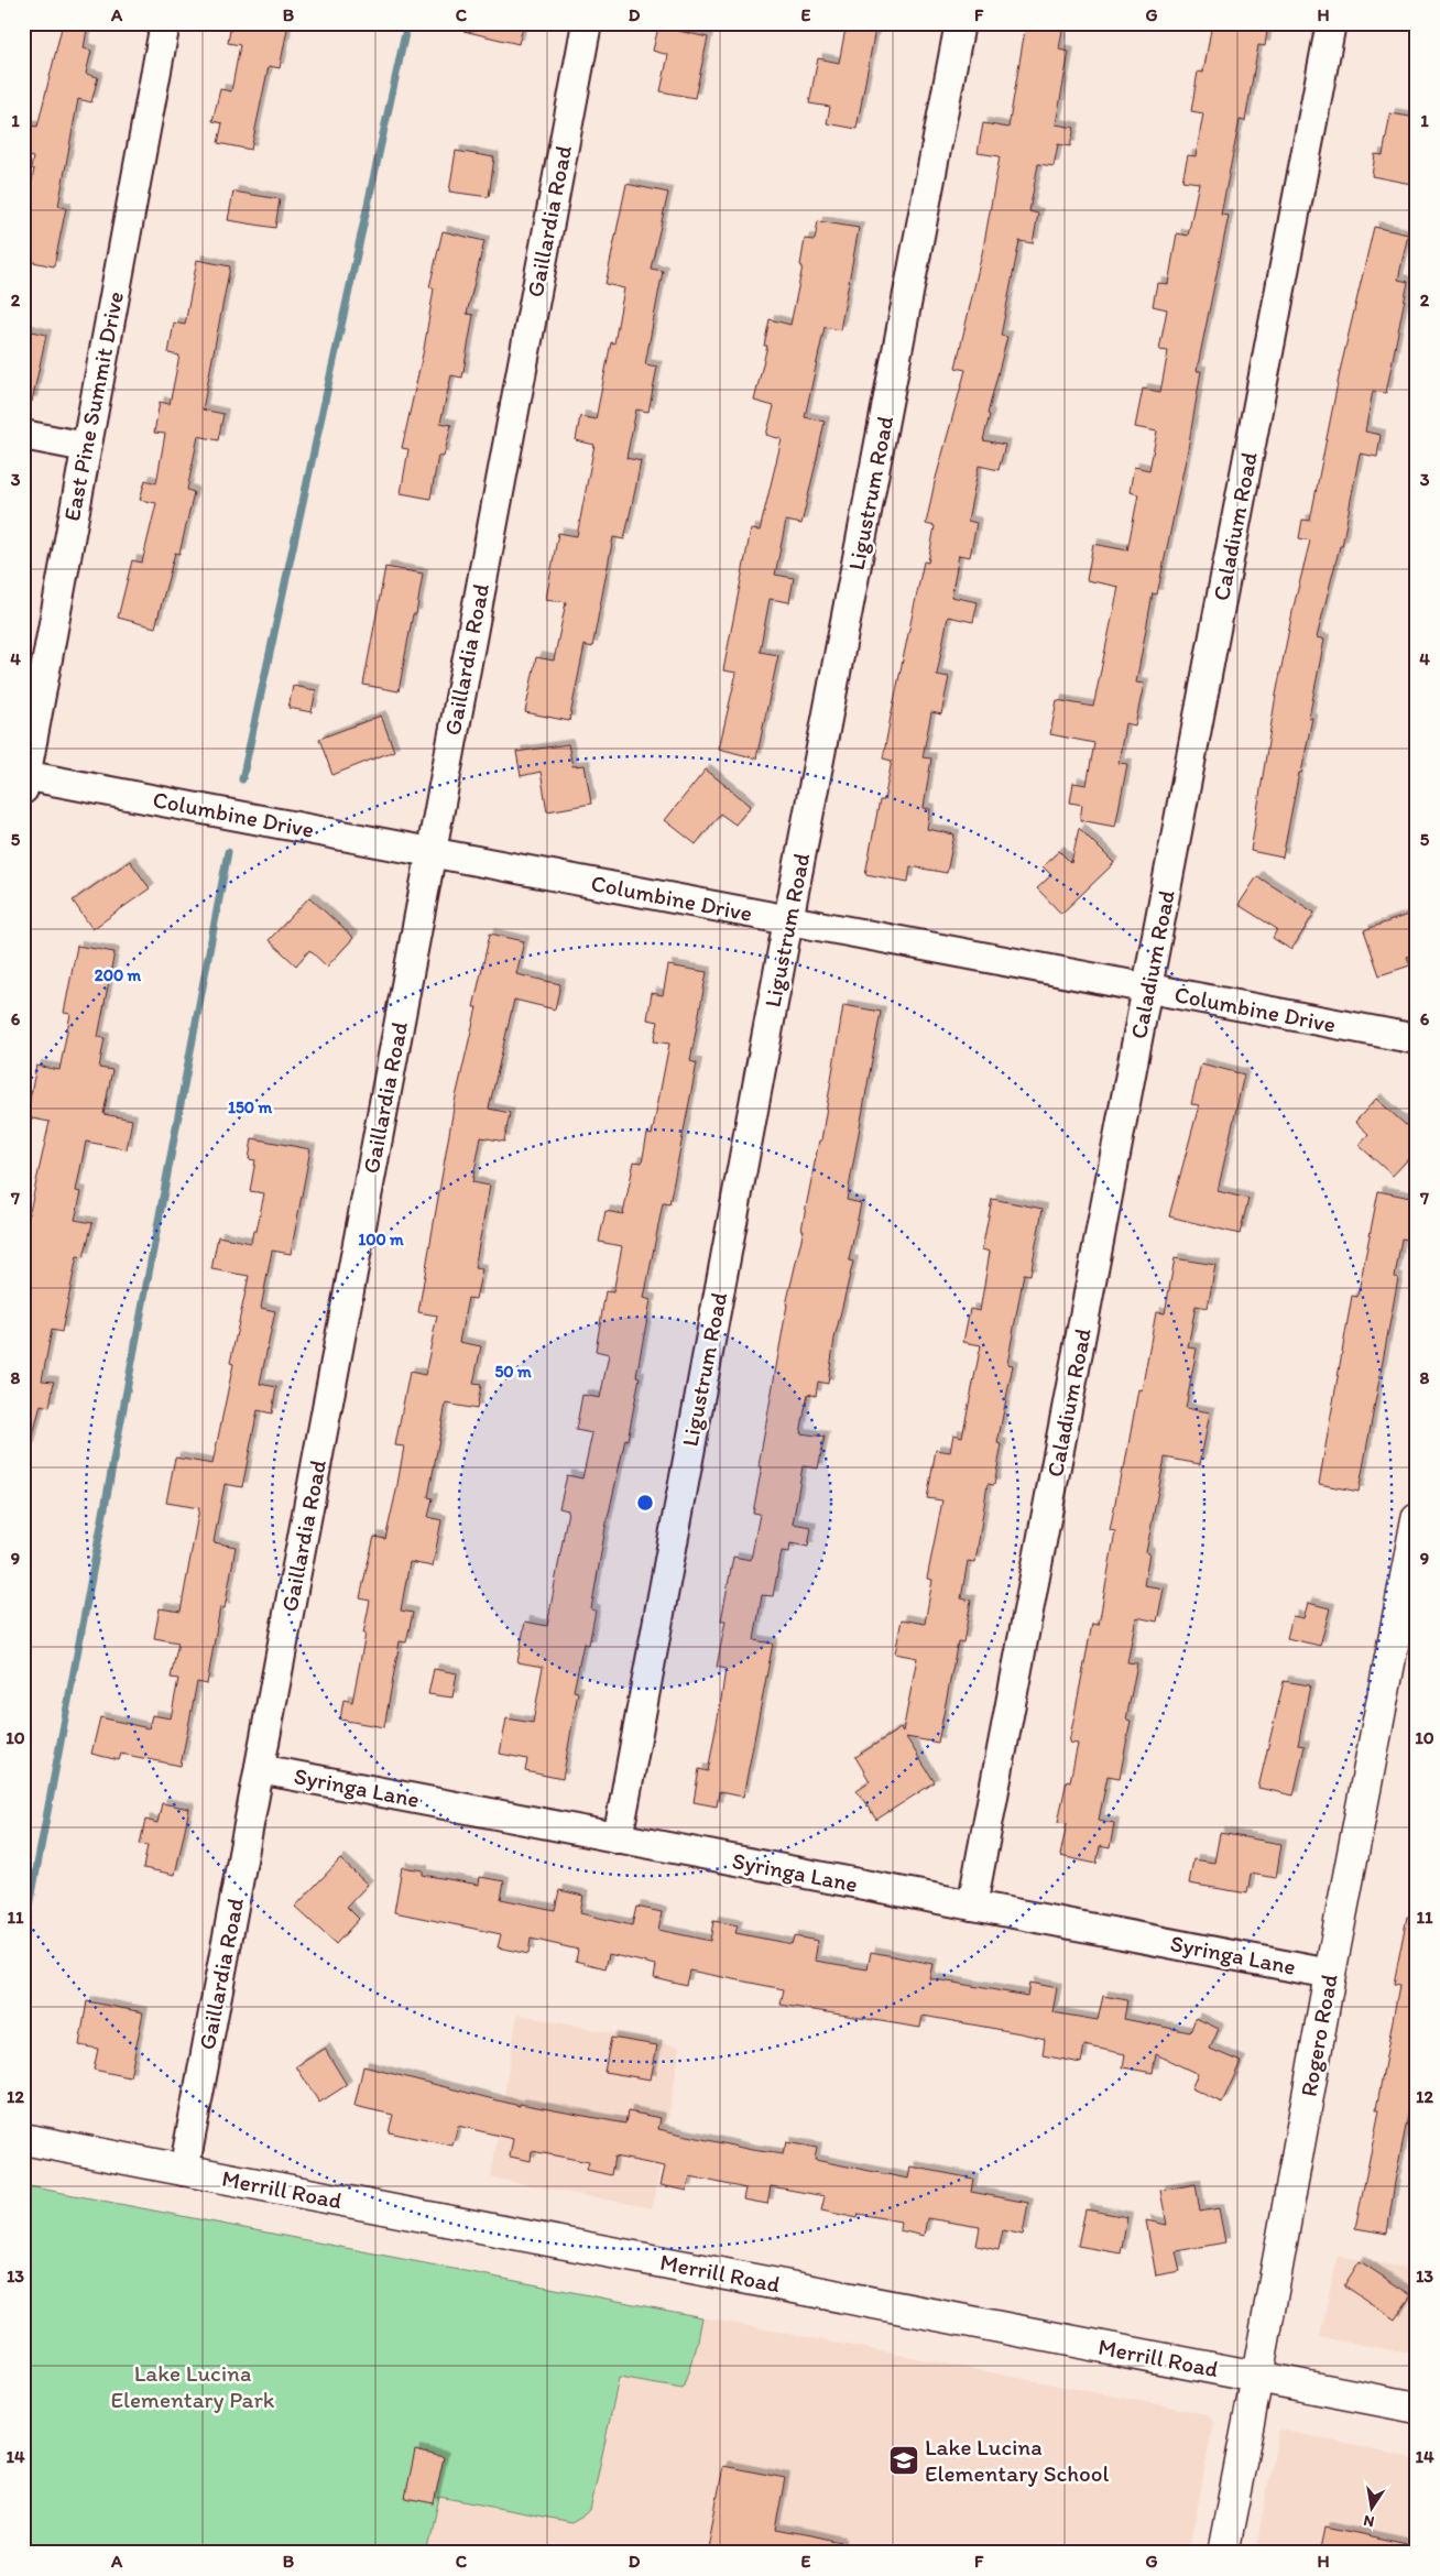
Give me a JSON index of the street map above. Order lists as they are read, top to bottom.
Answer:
{
  "streets": {
    "main road": ["Rogero Road", "Merrill Road"],
    "street": [
      "Gaillardia Road",
      "East Pine Summit Drive",
      "Ligustrum Road",
      "Caladium Road",
      "Columbine Drive",
      "Syringa Lane"
    ]
  },
  "crossings": [
    ["Gaillardia Road", "Columbine Drive"],
    ["Gaillardia Road", "Syringa Lane"],
    ["Gaillardia Road", "Merrill Road"],
    ["East Pine Summit Drive", "Columbine Drive"],
    ["Ligustrum Road", "Columbine Drive"],
    ["Ligustrum Road", "Syringa Lane"],
    ["Caladium Road", "Columbine Drive"],
    ["Caladium Road", "Syringa Lane"],
    ["Syringa Lane", "Rogero Road"],
    ["Rogero Road", "Merrill Road"]
  ],
  "parks": ["Lake Lucina Elementary Park"],
  "places": {
    "school or university": ["Lake Lucina Elementary School"]
  },
  "north": "bottom",
  "grid": {
    "columns": [
      "A",
      "B",
      "C",
      "D",
      "E",
      "F",
      "G",
      "H"
    ],
    "rows": [
      "1",
      "2",
      "3",
      "4",
      "5",
      "6",
      "7",
      "8",
      "9",
      "10",
      "11",
      "12",
      "13",
      "14"
    ]
  },
  "rings": [
    "200 m",
    "150 m",
    "100 m",
    "50 m"
  ]
}
